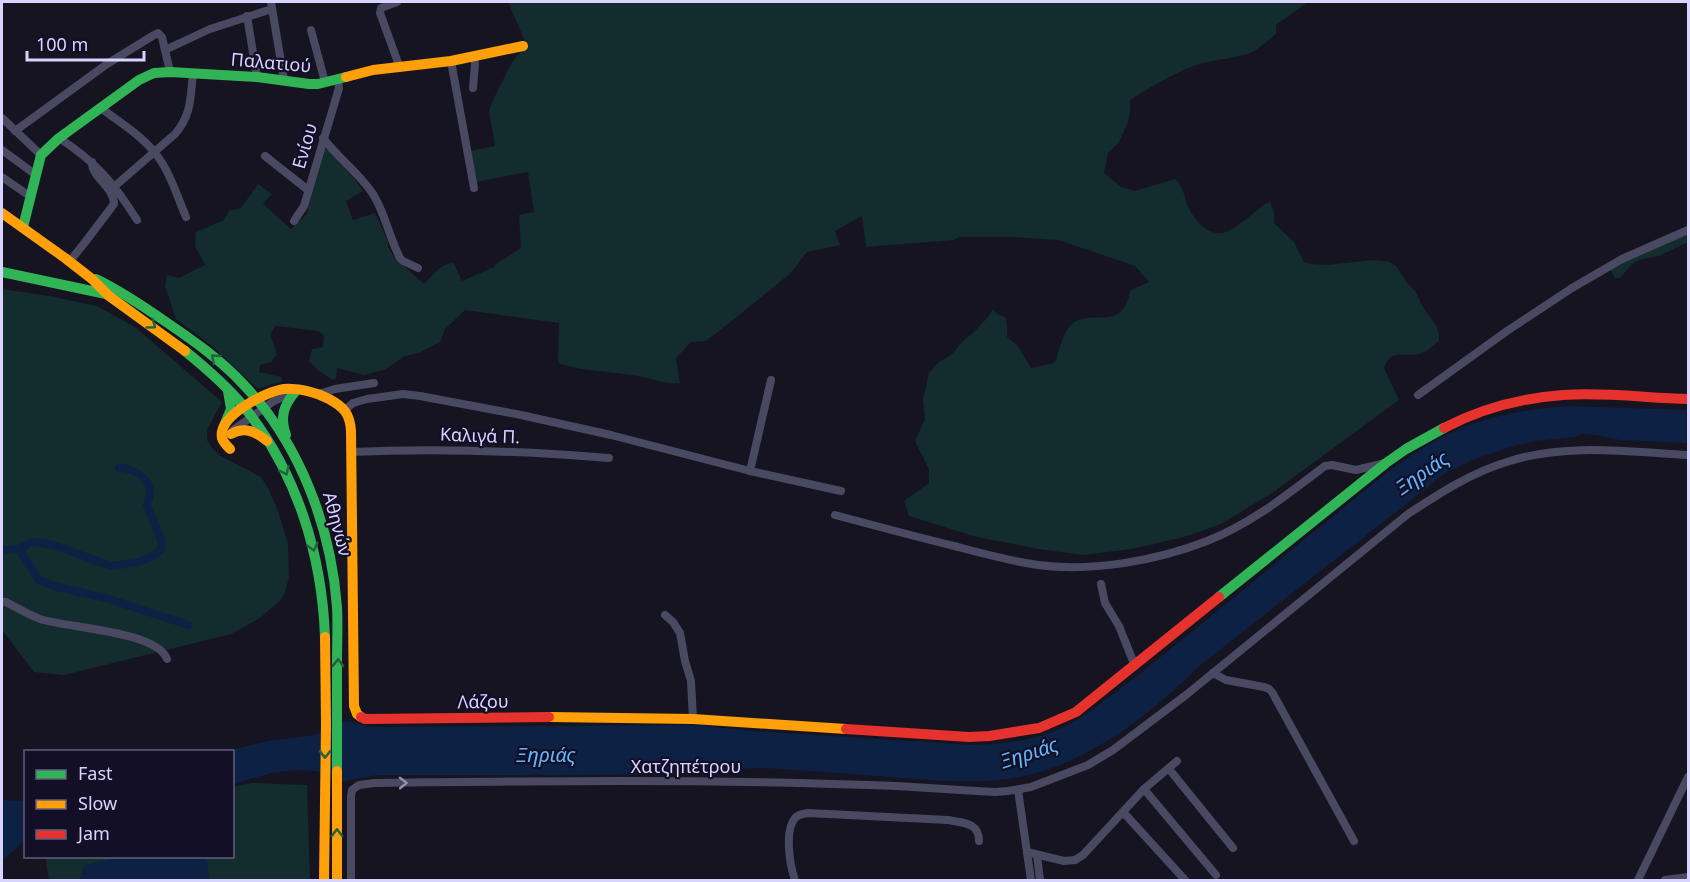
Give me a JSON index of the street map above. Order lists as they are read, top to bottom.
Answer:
{
  "streets": {
    "street": [
      "Παλατιού",
      "Ενίου",
      "Καλιγά Π.",
      "Αθηνών",
      "Λάζου",
      "Χατζηπέτρου"
    ]
  },
  "crossings": [
    ["Παλατιού", "Ενίου"],
    ["Καλιγά Π.", "Αθηνών"],
    ["Αθηνών", "Λάζου"]
  ],
  "one_way": ["Χατζηπέτρου"],
  "water": ["Ξηριάς"],
  "legend": ["Fast", "Slow", "Jam"],
  "scale_bar": "100 m"
}
